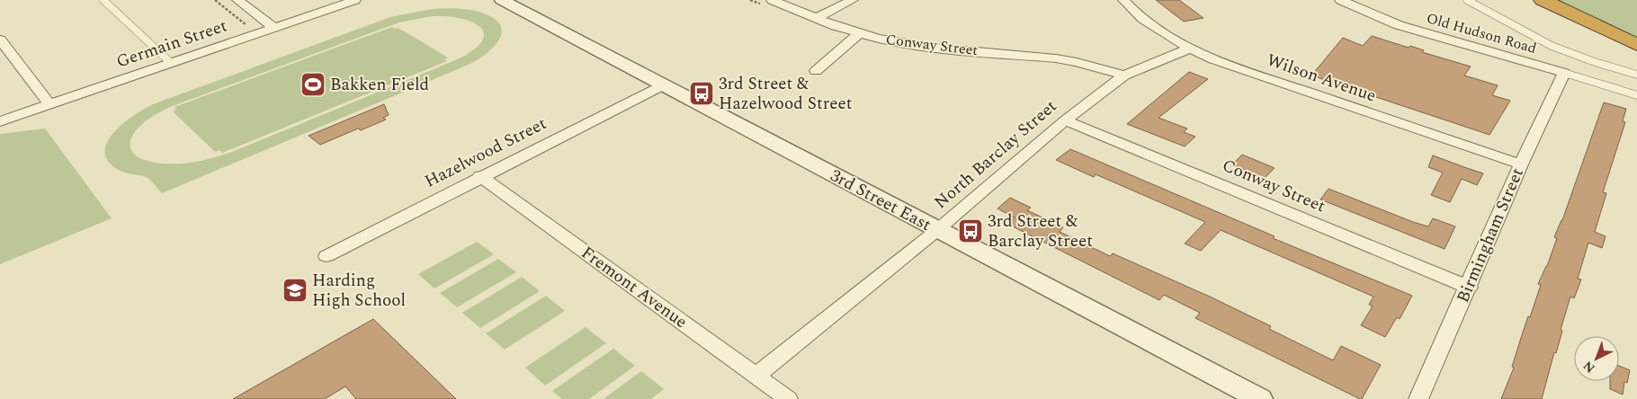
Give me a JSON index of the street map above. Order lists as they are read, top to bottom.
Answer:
{
  "streets": {
    "street": [
      "Old Hudson Road",
      "Germain Street",
      "Conway Street",
      "Wilson Avenue",
      "Hazelwood Street",
      "North Barclay Street",
      "3rd Street East",
      "Birmingham Street",
      "Fremont Avenue"
    ]
  },
  "crossings": [
    ["Old Hudson Road", "Birmingham Street"],
    ["Conway Street", "North Barclay Street"],
    ["Conway Street", "Birmingham Street"],
    ["Wilson Avenue", "North Barclay Street"],
    ["Wilson Avenue", "Birmingham Street"],
    ["Hazelwood Street", "3rd Street East"],
    ["Hazelwood Street", "Fremont Avenue"],
    ["North Barclay Street", "3rd Street East"],
    ["North Barclay Street", "Fremont Avenue"]
  ],
  "places": {
    "sports": ["Bakken Field"],
    "bus stop": ["3rd Street & Hazelwood Street", "3rd Street & Barclay Street"],
    "school or university": ["Harding High School"]
  },
  "north": "bottom left"
}
